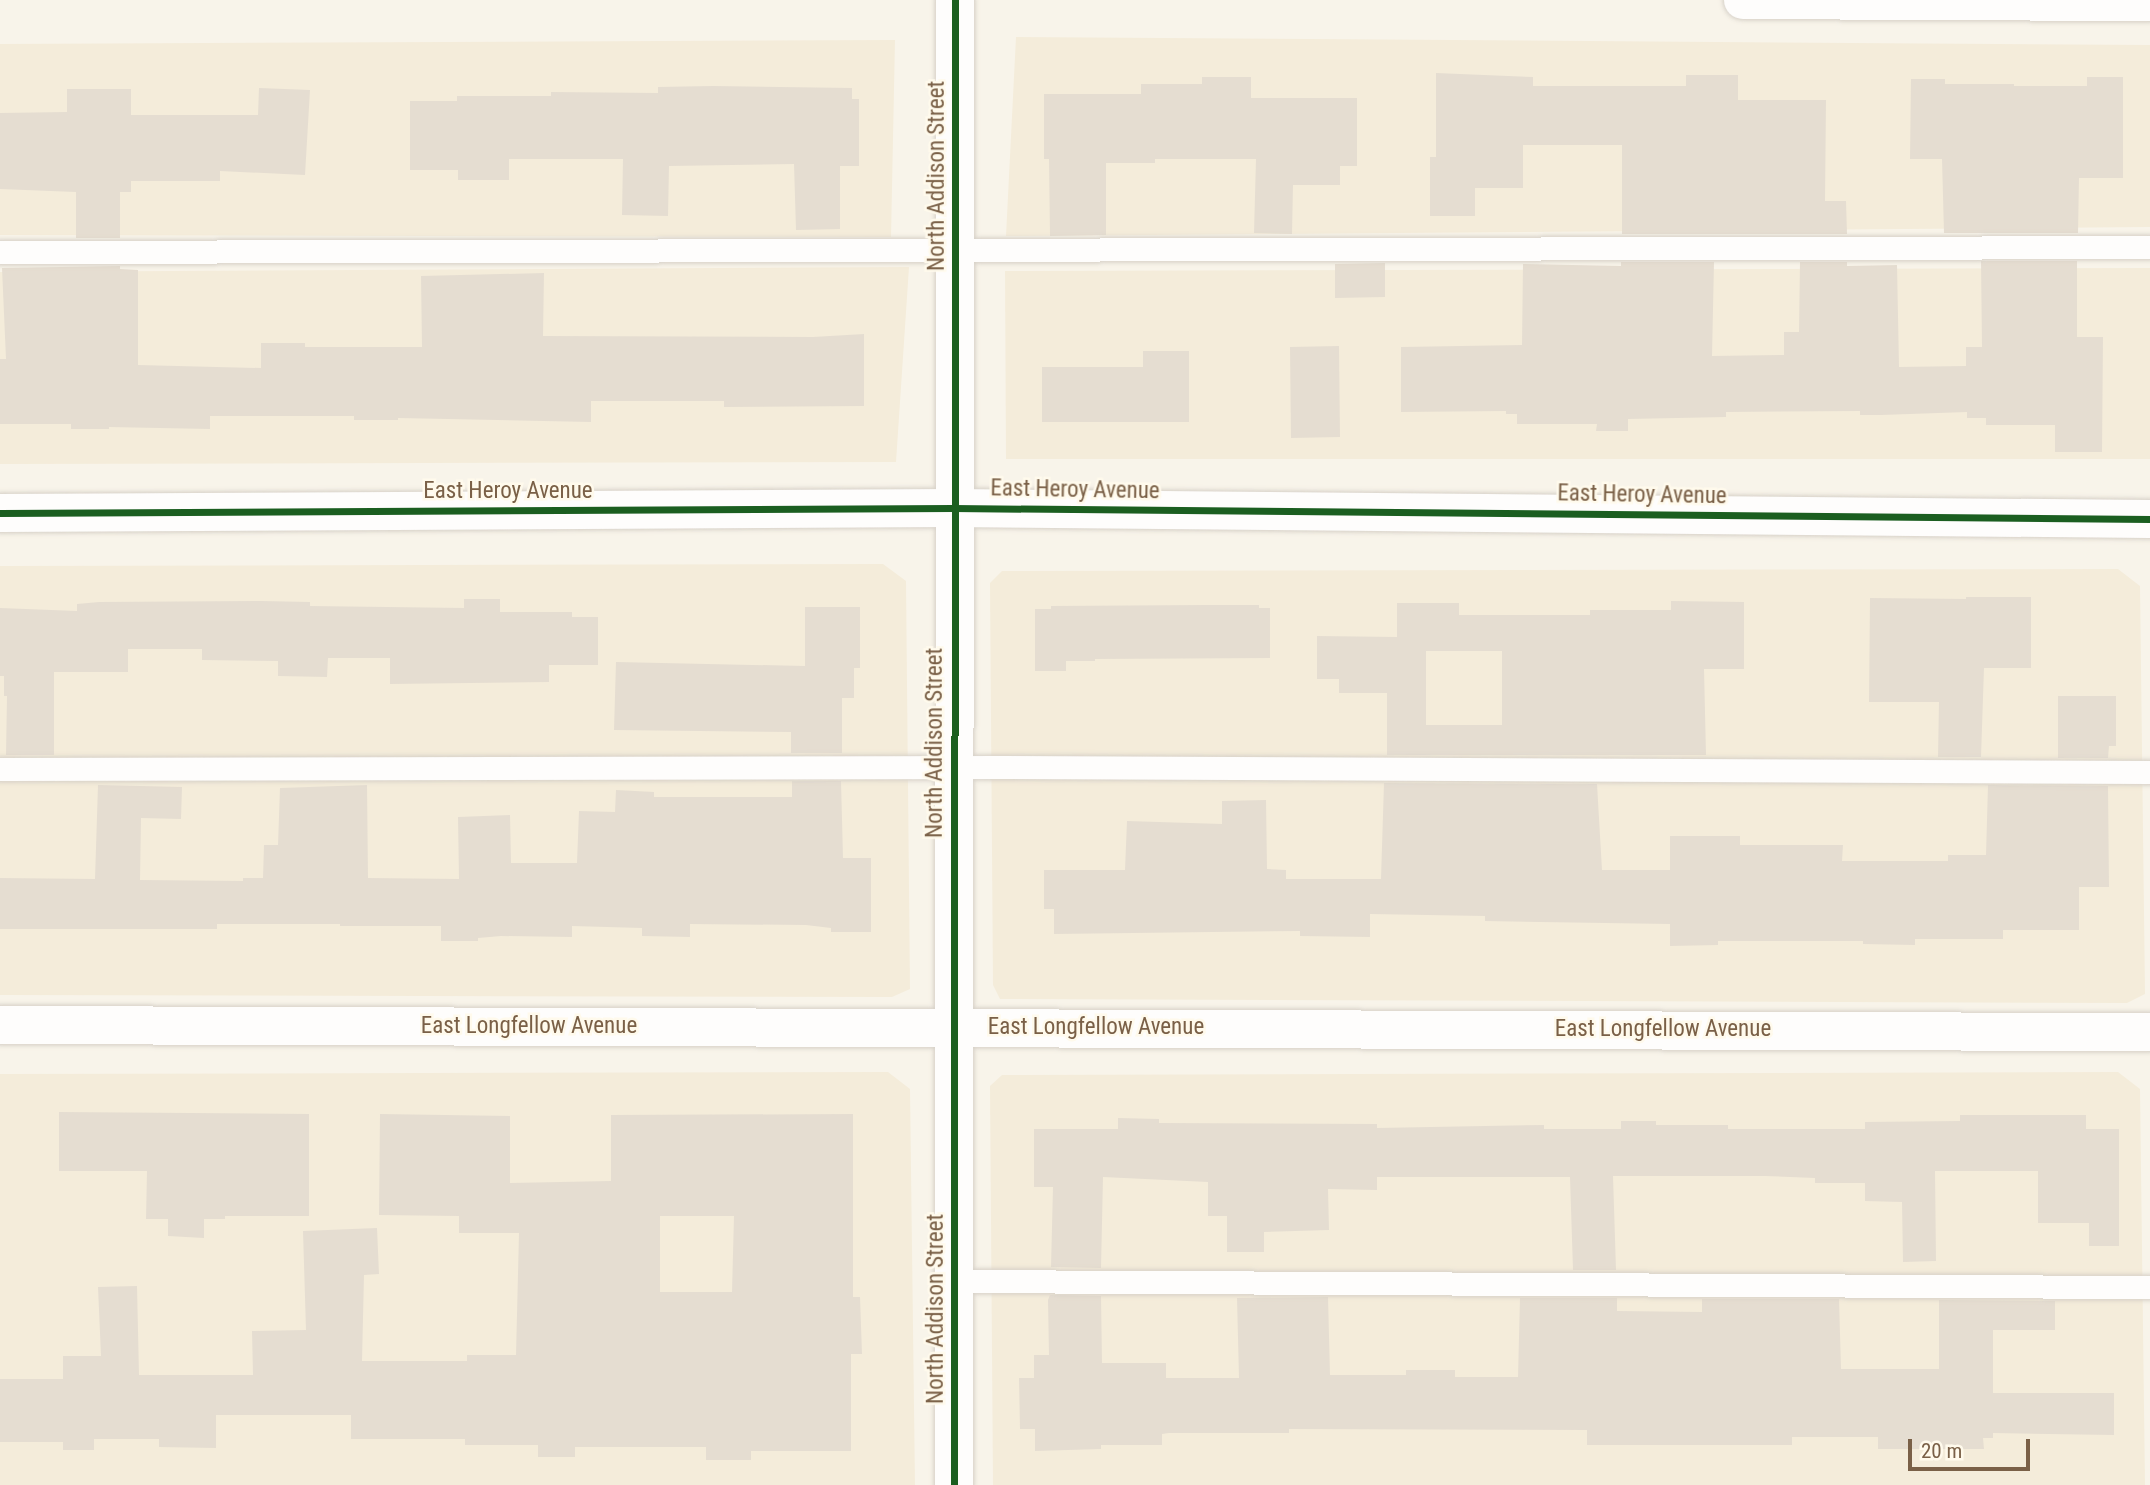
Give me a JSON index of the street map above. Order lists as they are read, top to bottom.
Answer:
{
  "streets": {
    "street": ["North Addison Street", "East Heroy Avenue", "East Longfellow Avenue"]
  },
  "crossings": [
    ["North Addison Street", "East Heroy Avenue"],
    ["North Addison Street", "East Longfellow Avenue"]
  ],
  "scale_bar": "20 m"
}
